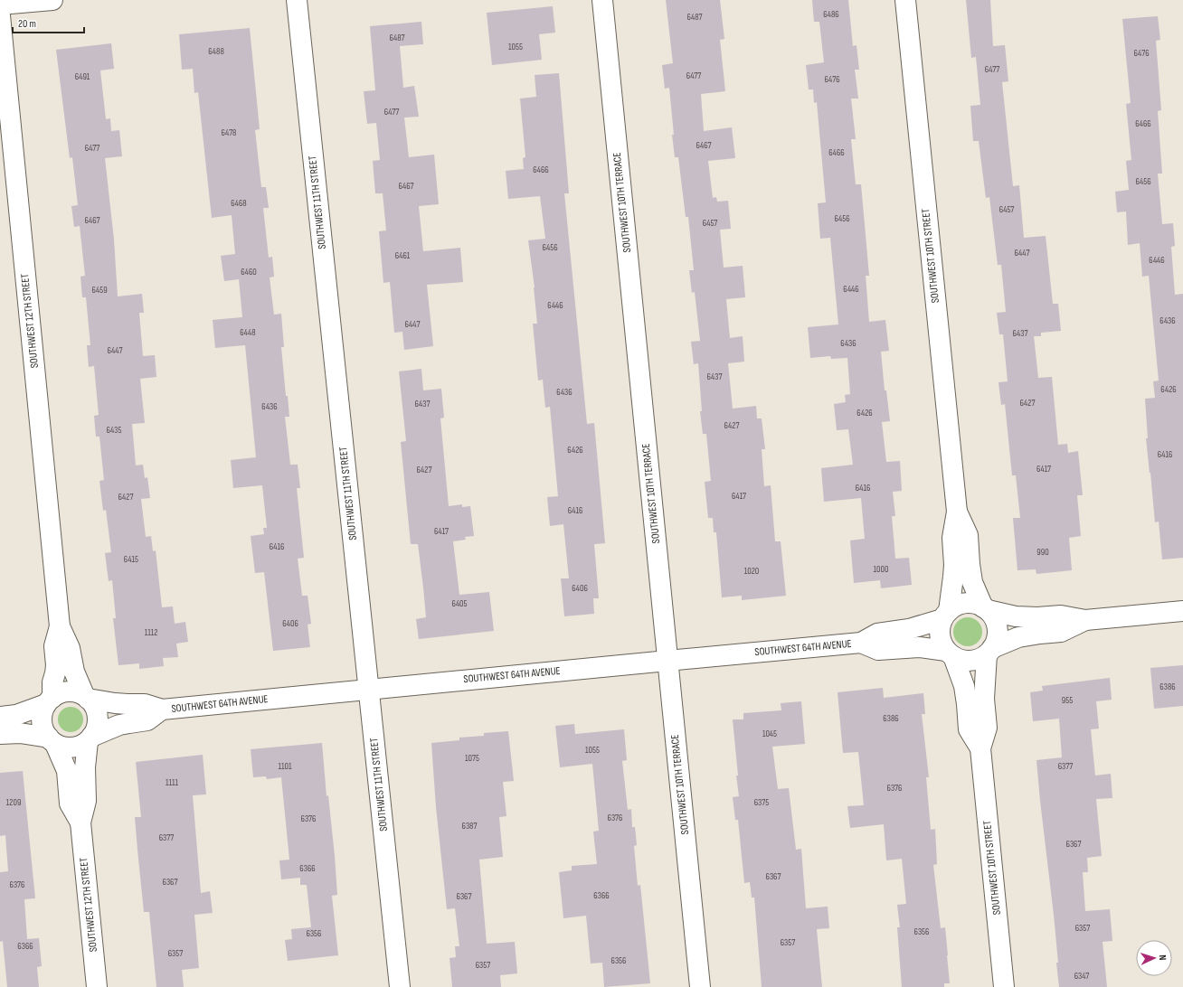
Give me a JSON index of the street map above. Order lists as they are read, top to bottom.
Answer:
{
  "streets": {
    "street": [
      "SOUTHWEST 11TH STREET",
      "SOUTHWEST 10TH TERRACE",
      "SOUTHWEST 10TH STREET",
      "SOUTHWEST 12TH STREET",
      "SOUTHWEST 64TH AVENUE"
    ]
  },
  "crossings": [
    ["SOUTHWEST 11TH STREET", "SOUTHWEST 64TH AVENUE"],
    ["SOUTHWEST 10TH TERRACE", "SOUTHWEST 64TH AVENUE"],
    ["SOUTHWEST 10TH STREET", "SOUTHWEST 64TH AVENUE"],
    ["SOUTHWEST 12TH STREET", "SOUTHWEST 64TH AVENUE"]
  ],
  "house_numbers": [
    "6486",
    "6487",
    "6487",
    "1055",
    "6488",
    "6476",
    "6477",
    "6477",
    "6491",
    "6476",
    "6477",
    "6466",
    "6478",
    "6467",
    "6477",
    "6466",
    "6466",
    "6456",
    "6467",
    "6468",
    "6457",
    "6456",
    "6467",
    "6457",
    "6456",
    "6447",
    "6461",
    "6446",
    "6460",
    "6446",
    "6459",
    "6446",
    "6436",
    "6447",
    "6448",
    "6437",
    "6436",
    "6447",
    "6437",
    "6426",
    "6436",
    "6427",
    "6437",
    "6436",
    "6426",
    "6427",
    "6435",
    "6426",
    "6416",
    "6417",
    "6427",
    "6416",
    "6417",
    "6427",
    "6416",
    "6417",
    "6416",
    "990",
    "6415",
    "1000",
    "1020",
    "6406",
    "6405",
    "6406",
    "1112",
    "6386",
    "955",
    "6386",
    "1045",
    "1055",
    "1075",
    "1101",
    "6377",
    "1111",
    "6376",
    "1209",
    "6375",
    "6376",
    "6376",
    "6387",
    "6377",
    "6367",
    "6366",
    "6367",
    "6367",
    "6376",
    "6366",
    "6367",
    "6357",
    "6356",
    "6356",
    "6357",
    "6366",
    "6357",
    "6356",
    "6357",
    "6347"
  ],
  "scale_bar": "20 m",
  "north": "right"
}
